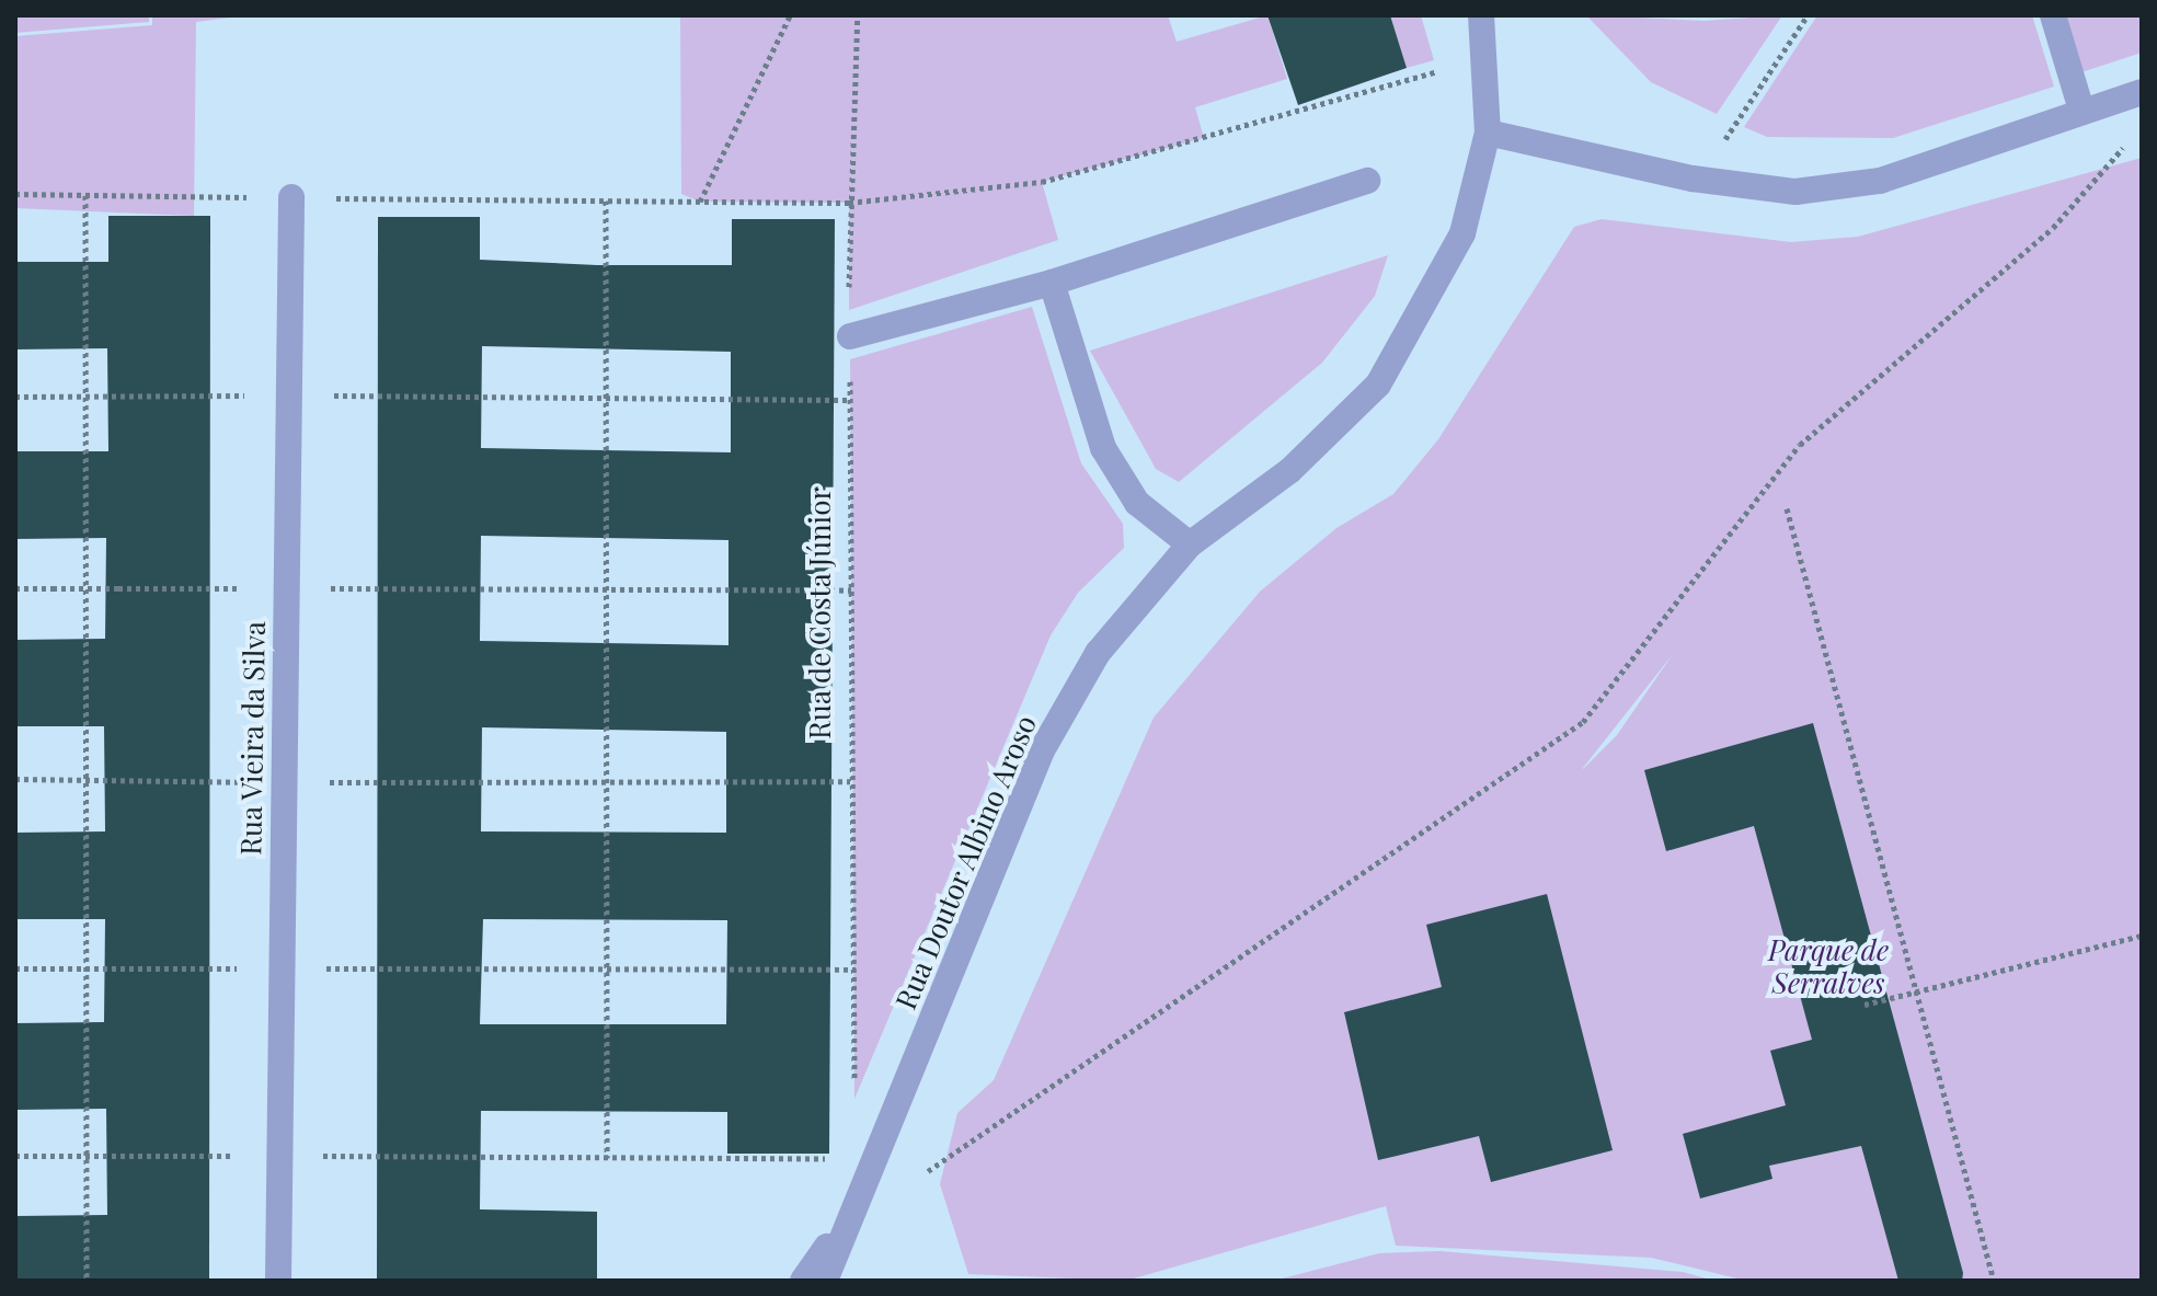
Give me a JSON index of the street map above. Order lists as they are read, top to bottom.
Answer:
{
  "streets": {
    "street": ["Rua Vieira da Silva", "Rua Doutor Albino Aroso"],
    "path": ["Rua de Costa Júnior"]
  },
  "parks": ["Parque de Serralves"]
}
